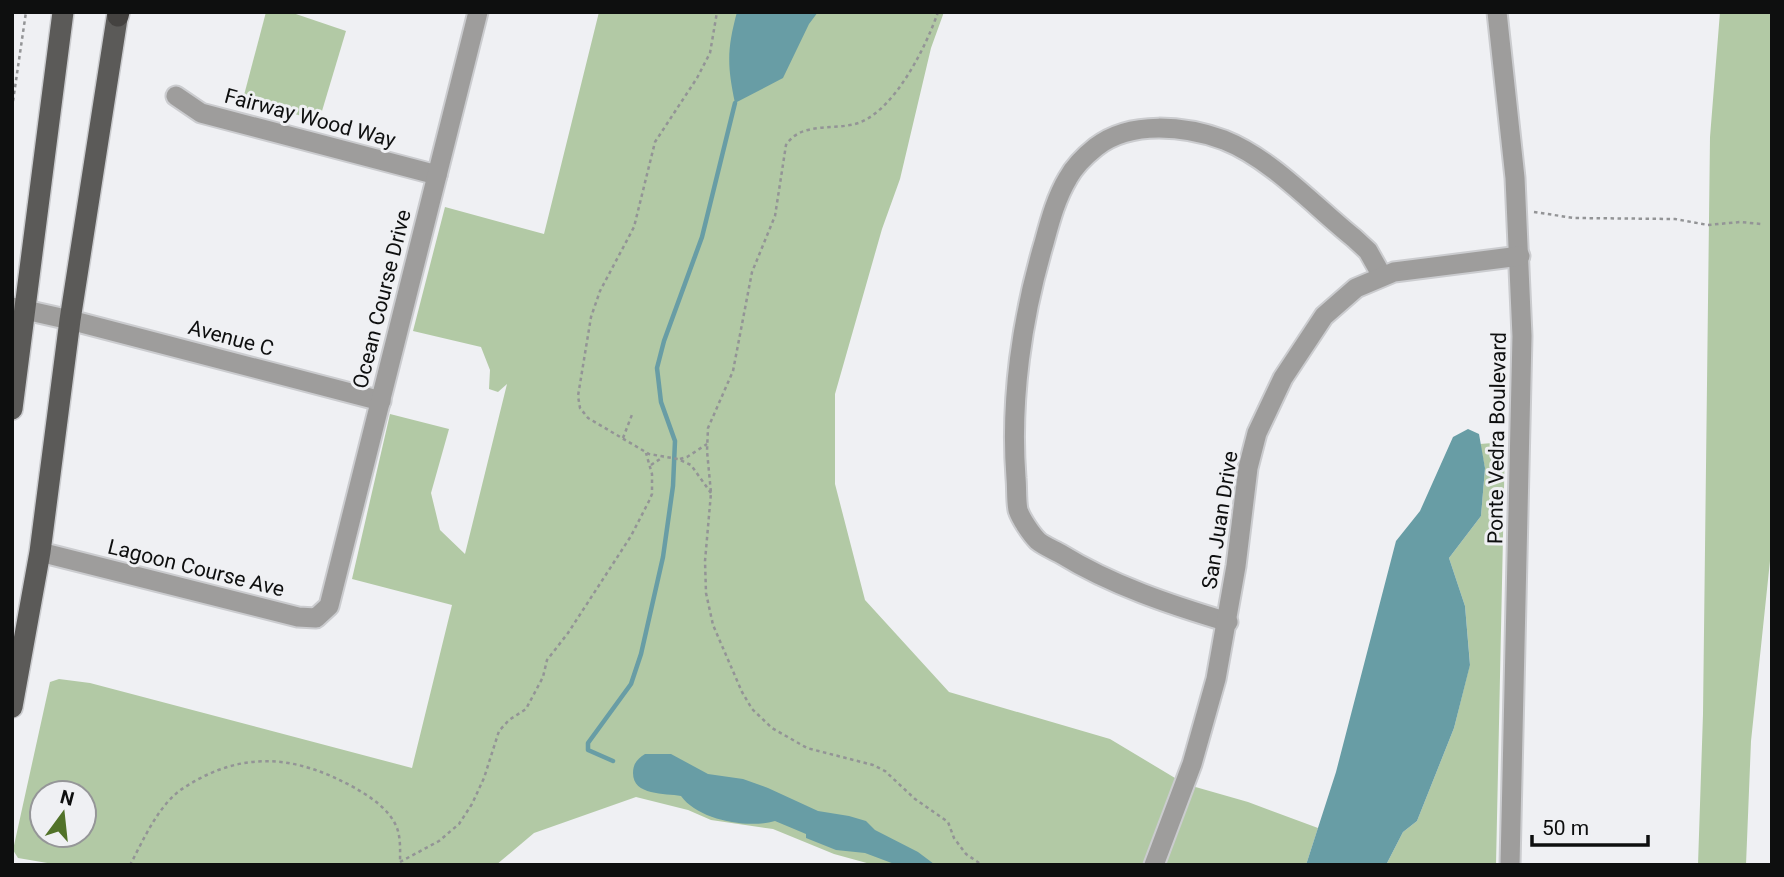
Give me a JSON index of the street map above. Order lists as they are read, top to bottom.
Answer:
{
  "streets": {
    "street": [
      "Fairway Wood Way",
      "Ocean Course Drive",
      "Avenue C",
      "Ponte Vedra Boulevard",
      "San Juan Drive",
      "Lagoon Course Ave"
    ]
  },
  "crossings": [
    ["Fairway Wood Way", "Ocean Course Drive"],
    ["Ocean Course Drive", "Avenue C"],
    ["Ocean Course Drive", "Lagoon Course Ave"],
    ["Ponte Vedra Boulevard", "San Juan Drive"]
  ],
  "scale_bar": "50 m",
  "north": "top"
}
